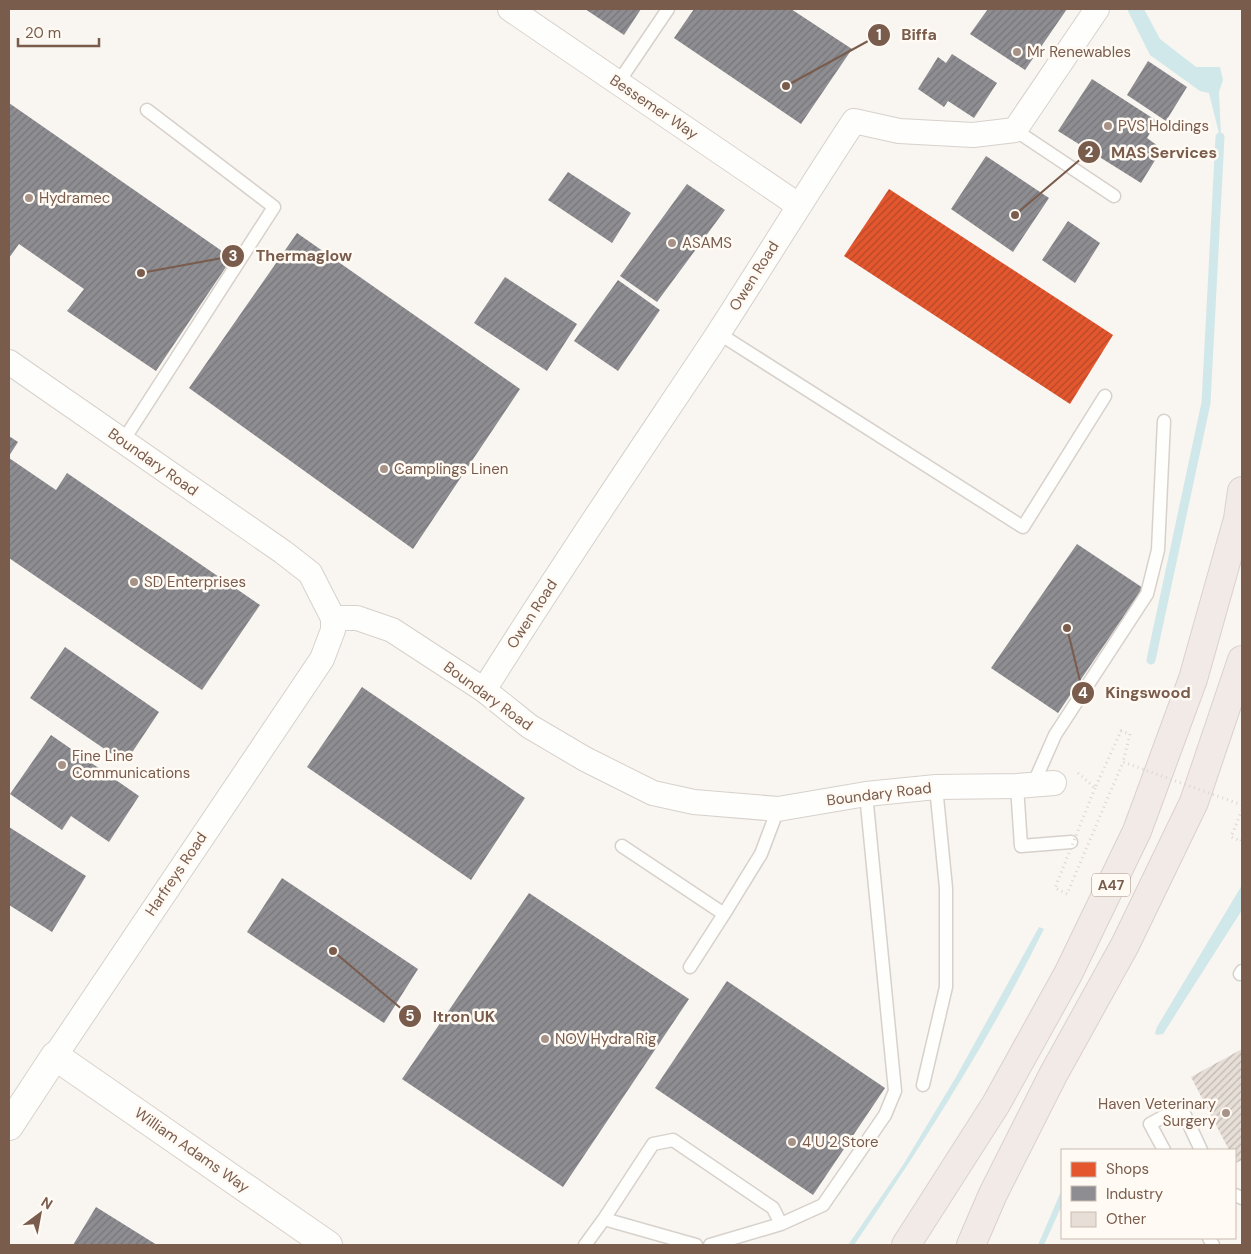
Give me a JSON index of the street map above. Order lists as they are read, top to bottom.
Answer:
{
  "streets": {
    "highway": ["A47"],
    "street": [
      "Bessemer Way",
      "Owen Road",
      "Boundary Road",
      "Harfreys Road",
      "William Adams Way"
    ]
  },
  "crossings": [
    ["Bessemer Way", "Owen Road"],
    ["Owen Road", "Boundary Road"],
    ["Boundary Road", "Harfreys Road"],
    ["Harfreys Road", "William Adams Way"]
  ],
  "places": [
    "Mr Renewables",
    "Biffa",
    "PVS Holdings",
    "Hydramec",
    "MAS Services",
    "ASAMS",
    "Thermaglow",
    "Camplings Linen",
    "SD Enterprises",
    "Kingswood",
    "Fine Line Communications",
    "Itron UK",
    "NOV Hydra Rig",
    "Haven Veterinary Surgery",
    "4 U 2 Store"
  ],
  "legend": ["Shops", "Industry", "Other"],
  "scale_bar": "20 m",
  "north": "top right"
}
